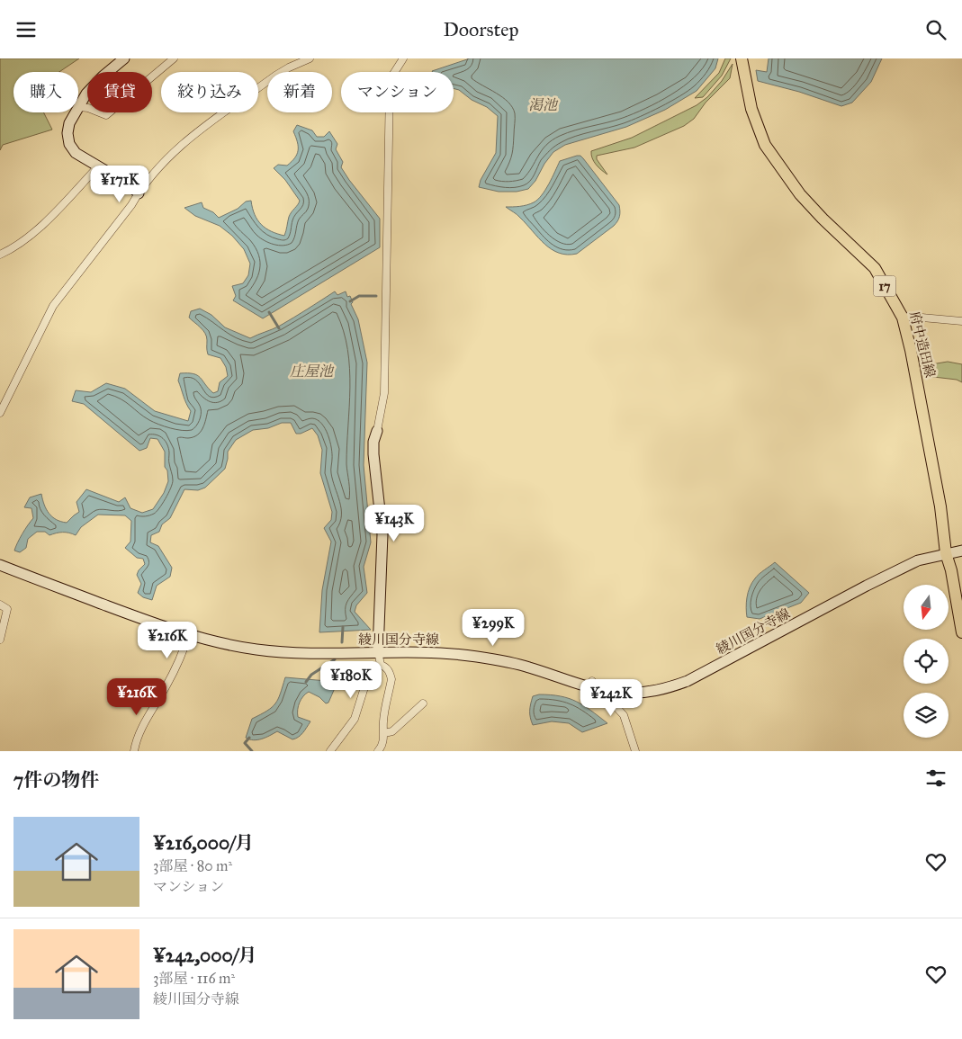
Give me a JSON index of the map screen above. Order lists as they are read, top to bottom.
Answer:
{
  "streets": {
    "main road": ["17", "府中造田線", "綾川国分寺線"]
  },
  "crossings": [
    ["府中造田線", "綾川国分寺線"]
  ],
  "water": ["渇池", "庄屋池"],
  "north": "bottom",
  "page": {
    "header": "Doorstep",
    "chip": [
      "購入",
      "賃貸",
      "絞り込み",
      "新着",
      "マンション"
    ],
    "price": [
      "¥171K",
      "¥143K",
      "¥299K",
      "¥216K",
      "¥180K",
      "¥216K",
      "¥242K"
    ],
    "heading": "7件の物件",
    "list": [
      {
        "name": "¥216,000/月",
        "note": "3部屋 · 80 m² · マンション"
      },
      {
        "name": "¥242,000/月",
        "note": "3部屋 · 116 m² · 綾川国分寺線"
      }
    ]
  }
}
